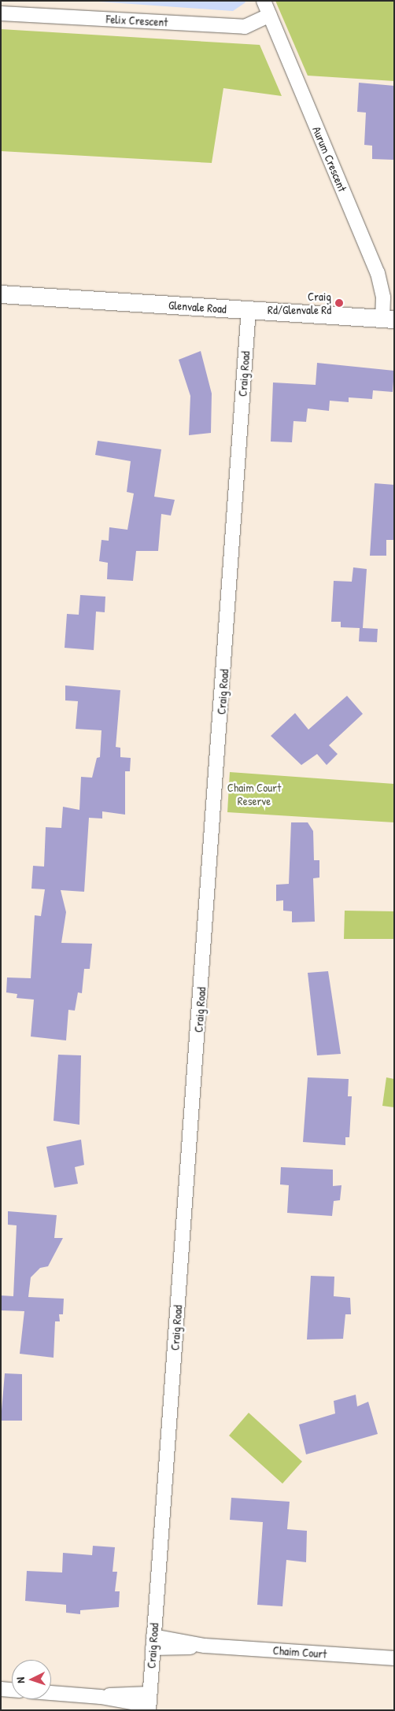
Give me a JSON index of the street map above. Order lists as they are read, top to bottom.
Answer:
{
  "streets": {
    "street": [
      "Felix Crescent",
      "Aurum Crescent",
      "Glenvale Road",
      "Craig Road",
      "Chaim Court"
    ]
  },
  "crossings": [
    ["Felix Crescent", "Aurum Crescent"],
    ["Aurum Crescent", "Glenvale Road"],
    ["Glenvale Road", "Craig Road"],
    ["Craig Road", "Chaim Court"]
  ],
  "parks": ["Chaim Court Reserve"],
  "places": ["Craig Rd/Glenvale Rd"],
  "north": "left"
}
